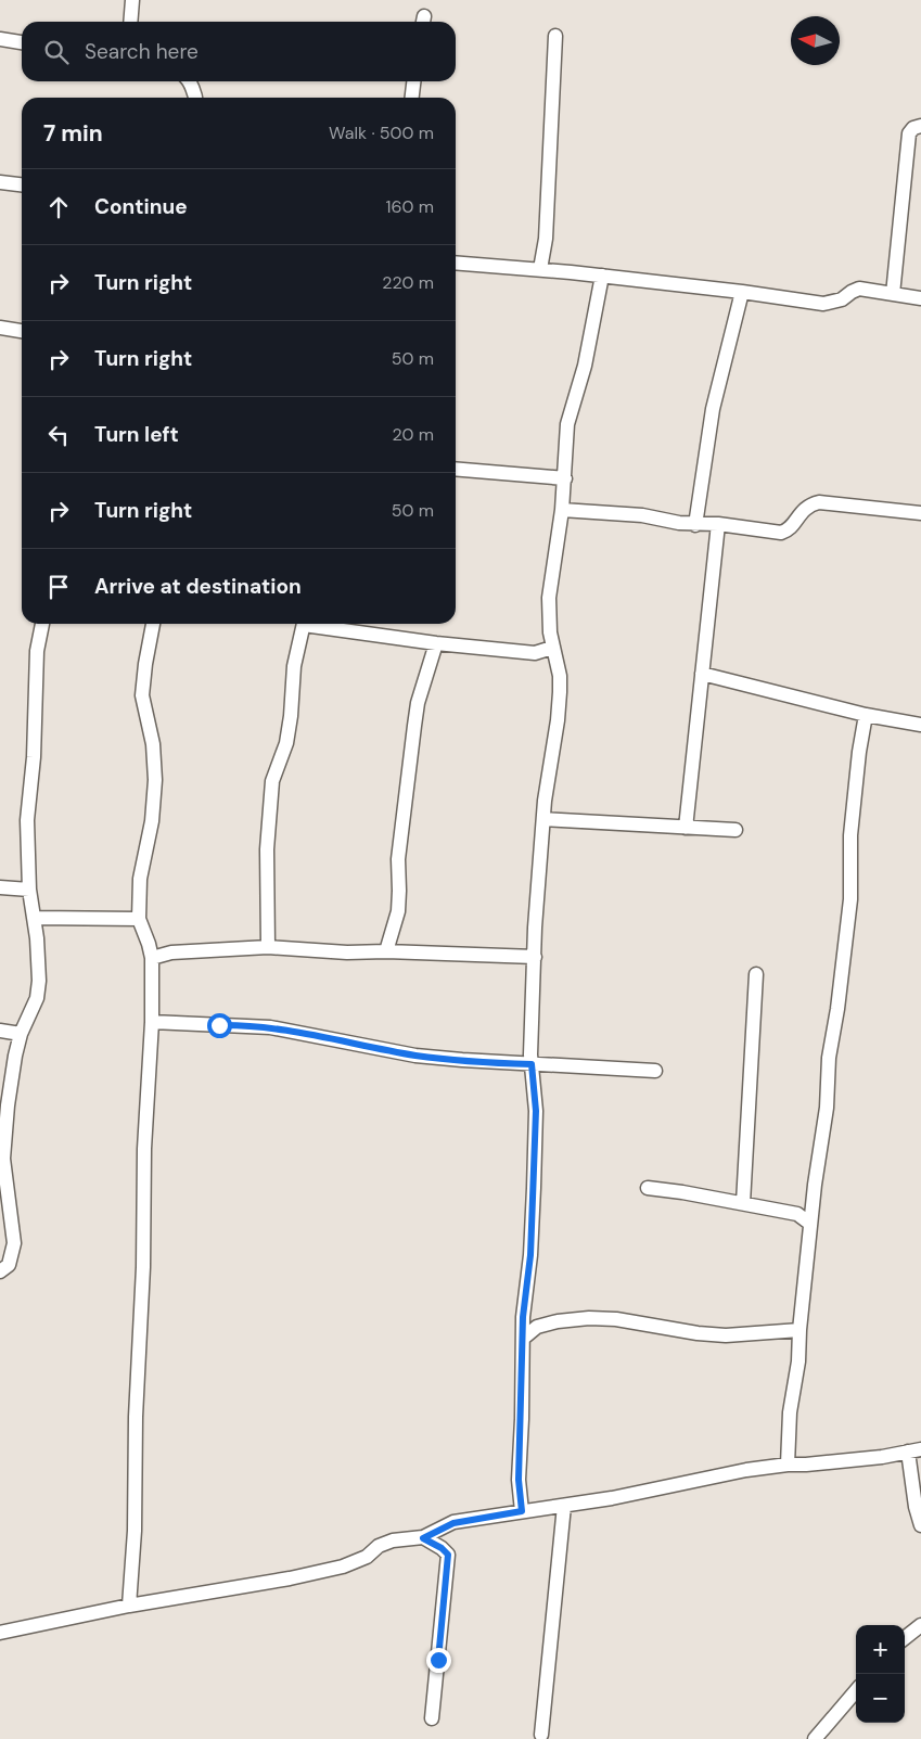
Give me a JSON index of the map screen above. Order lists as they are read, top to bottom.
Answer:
{
  "north": "left",
  "page": {
    "search": "Search here",
    "heading": ["7 min", "Walk · 500 m"],
    "list": [
      ["Continue", "160 m"],
      ["Turn right", "220 m"],
      ["Turn right", "50 m"],
      ["Turn left", "20 m"],
      ["Turn right", "50 m"],
      "Arrive at destination"
    ],
    "map_buttons": ["+", "−"]
  }
}
